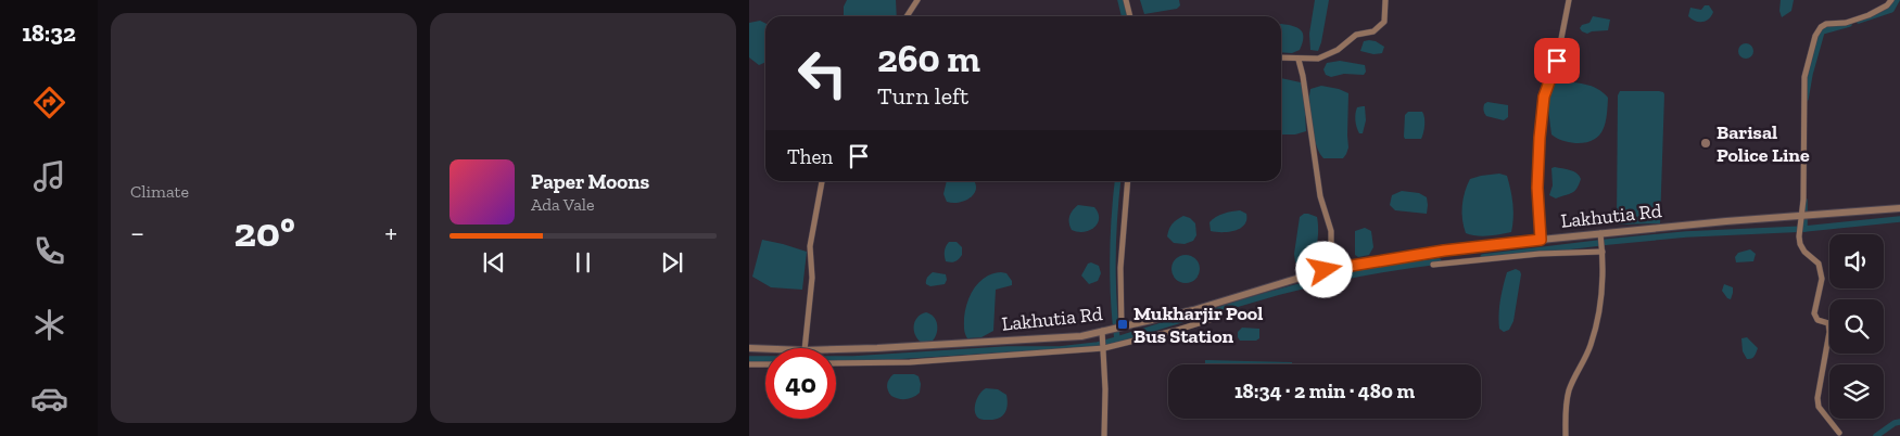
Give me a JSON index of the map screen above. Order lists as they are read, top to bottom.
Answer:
{
  "streets": {
    "street": ["Lakhutia Rd"]
  },
  "places": {
    "other": ["Barisal Police Line"],
    "transit": ["Mukharjir Pool Bus Station"]
  },
  "page": {
    "tabs": "18:32",
    "tile": "Climate",
    "turn": ["260 m", "Turn left"],
    "then": "Then",
    "song": ["Paper Moons", "Ada Vale"],
    "heat": ["−", "20°", "+"],
    "limit": "40",
    "trip": "18:34 · 2 min · 480 m"
  }
}
